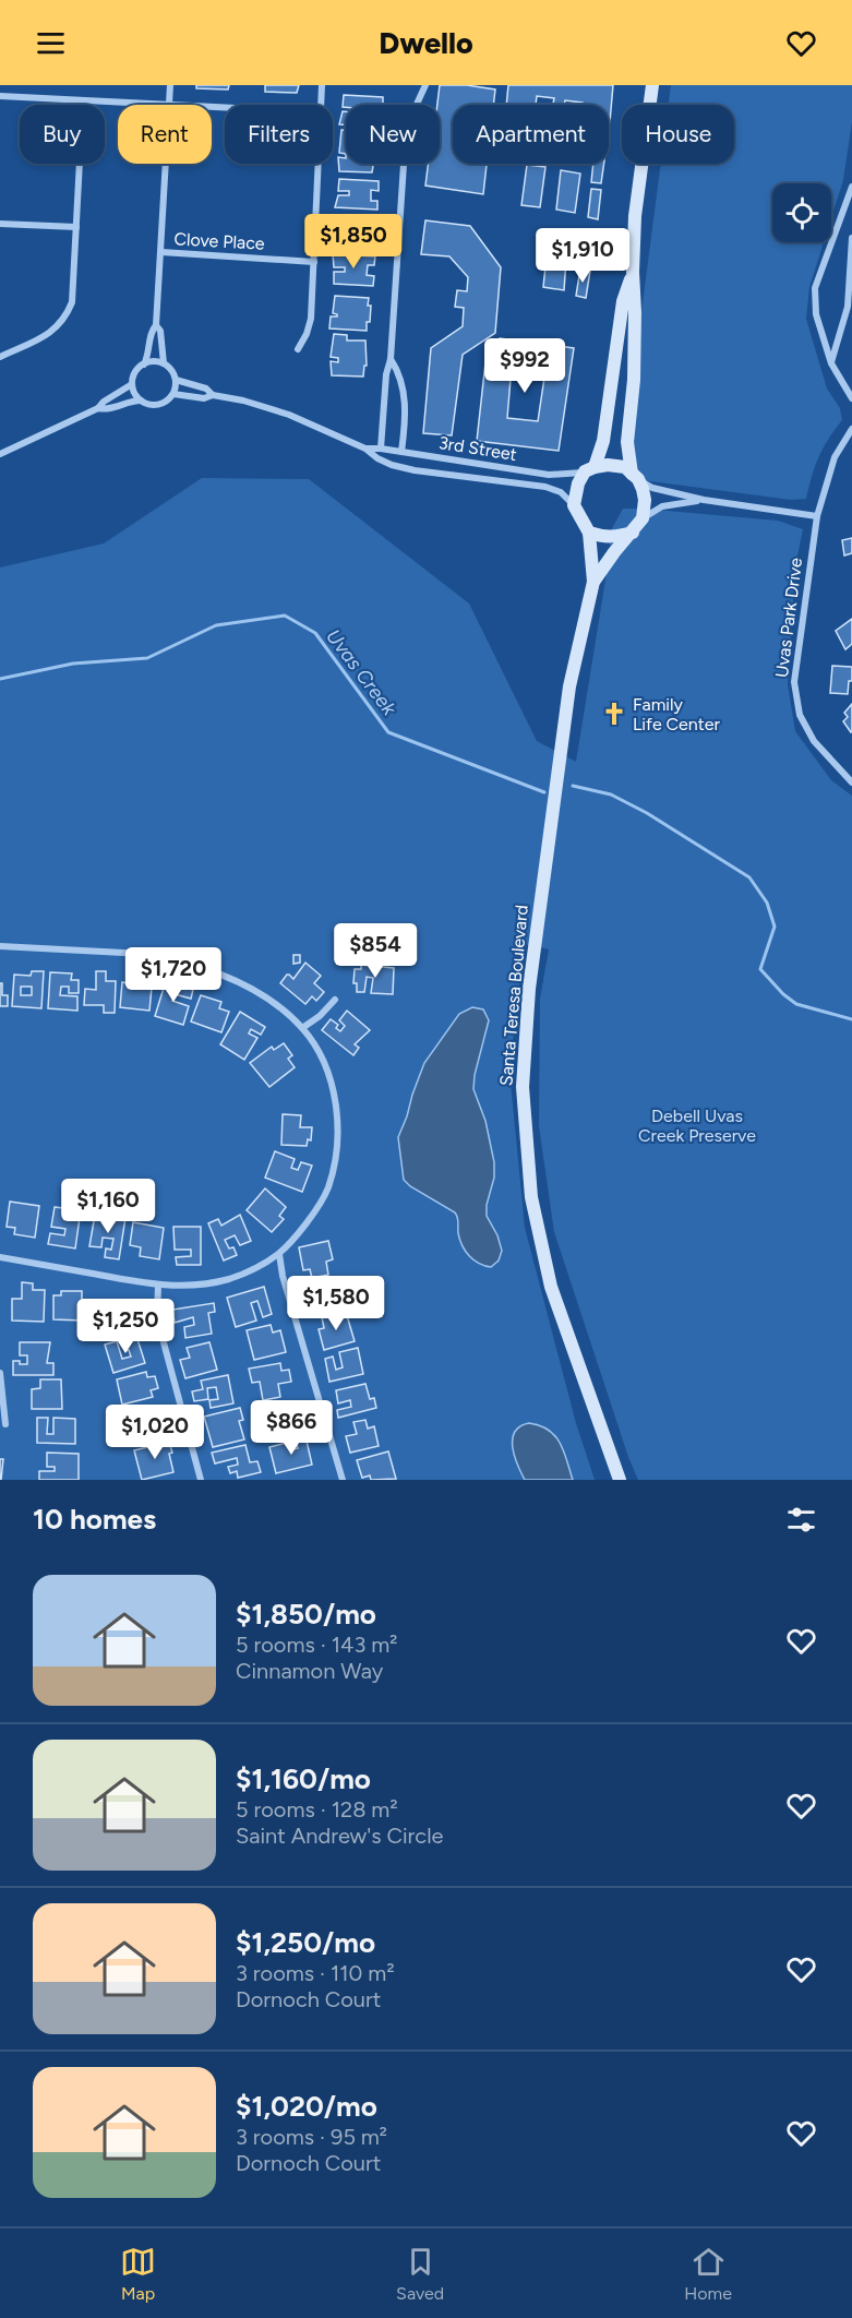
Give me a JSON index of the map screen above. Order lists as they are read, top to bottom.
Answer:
{
  "streets": {
    "main road": ["Santa Teresa Boulevard"],
    "street": ["Clove Place", "3rd Street", "Uvas Park Drive"]
  },
  "crossings": [
    ["3rd Street", "Santa Teresa Boulevard"]
  ],
  "water": ["Uvas Creek"],
  "parks": ["Debell Uvas Creek Preserve"],
  "places": {
    "church": ["Family Life Center"]
  },
  "page": {
    "header": "Dwello",
    "chip": [
      "Buy",
      "Rent",
      "Filters",
      "New",
      "Apartment",
      "House"
    ],
    "price": [
      "$1,850",
      "$1,910",
      "$992",
      "$854",
      "$1,720",
      "$1,160",
      "$1,580",
      "$1,250",
      "$866",
      "$1,020"
    ],
    "heading": "10 homes",
    "list": [
      {
        "name": "$1,850/mo",
        "note": "5 rooms · 143 m² · Cinnamon Way"
      },
      {
        "name": "$1,160/mo",
        "note": "5 rooms · 128 m² · Saint Andrew's Circle"
      },
      {
        "name": "$1,250/mo",
        "note": "3 rooms · 110 m² · Dornoch Court"
      },
      {
        "name": "$1,020/mo",
        "note": "3 rooms · 95 m² · Dornoch Court"
      }
    ],
    "tabs": ["Map", "Saved", "Home"]
  }
}
